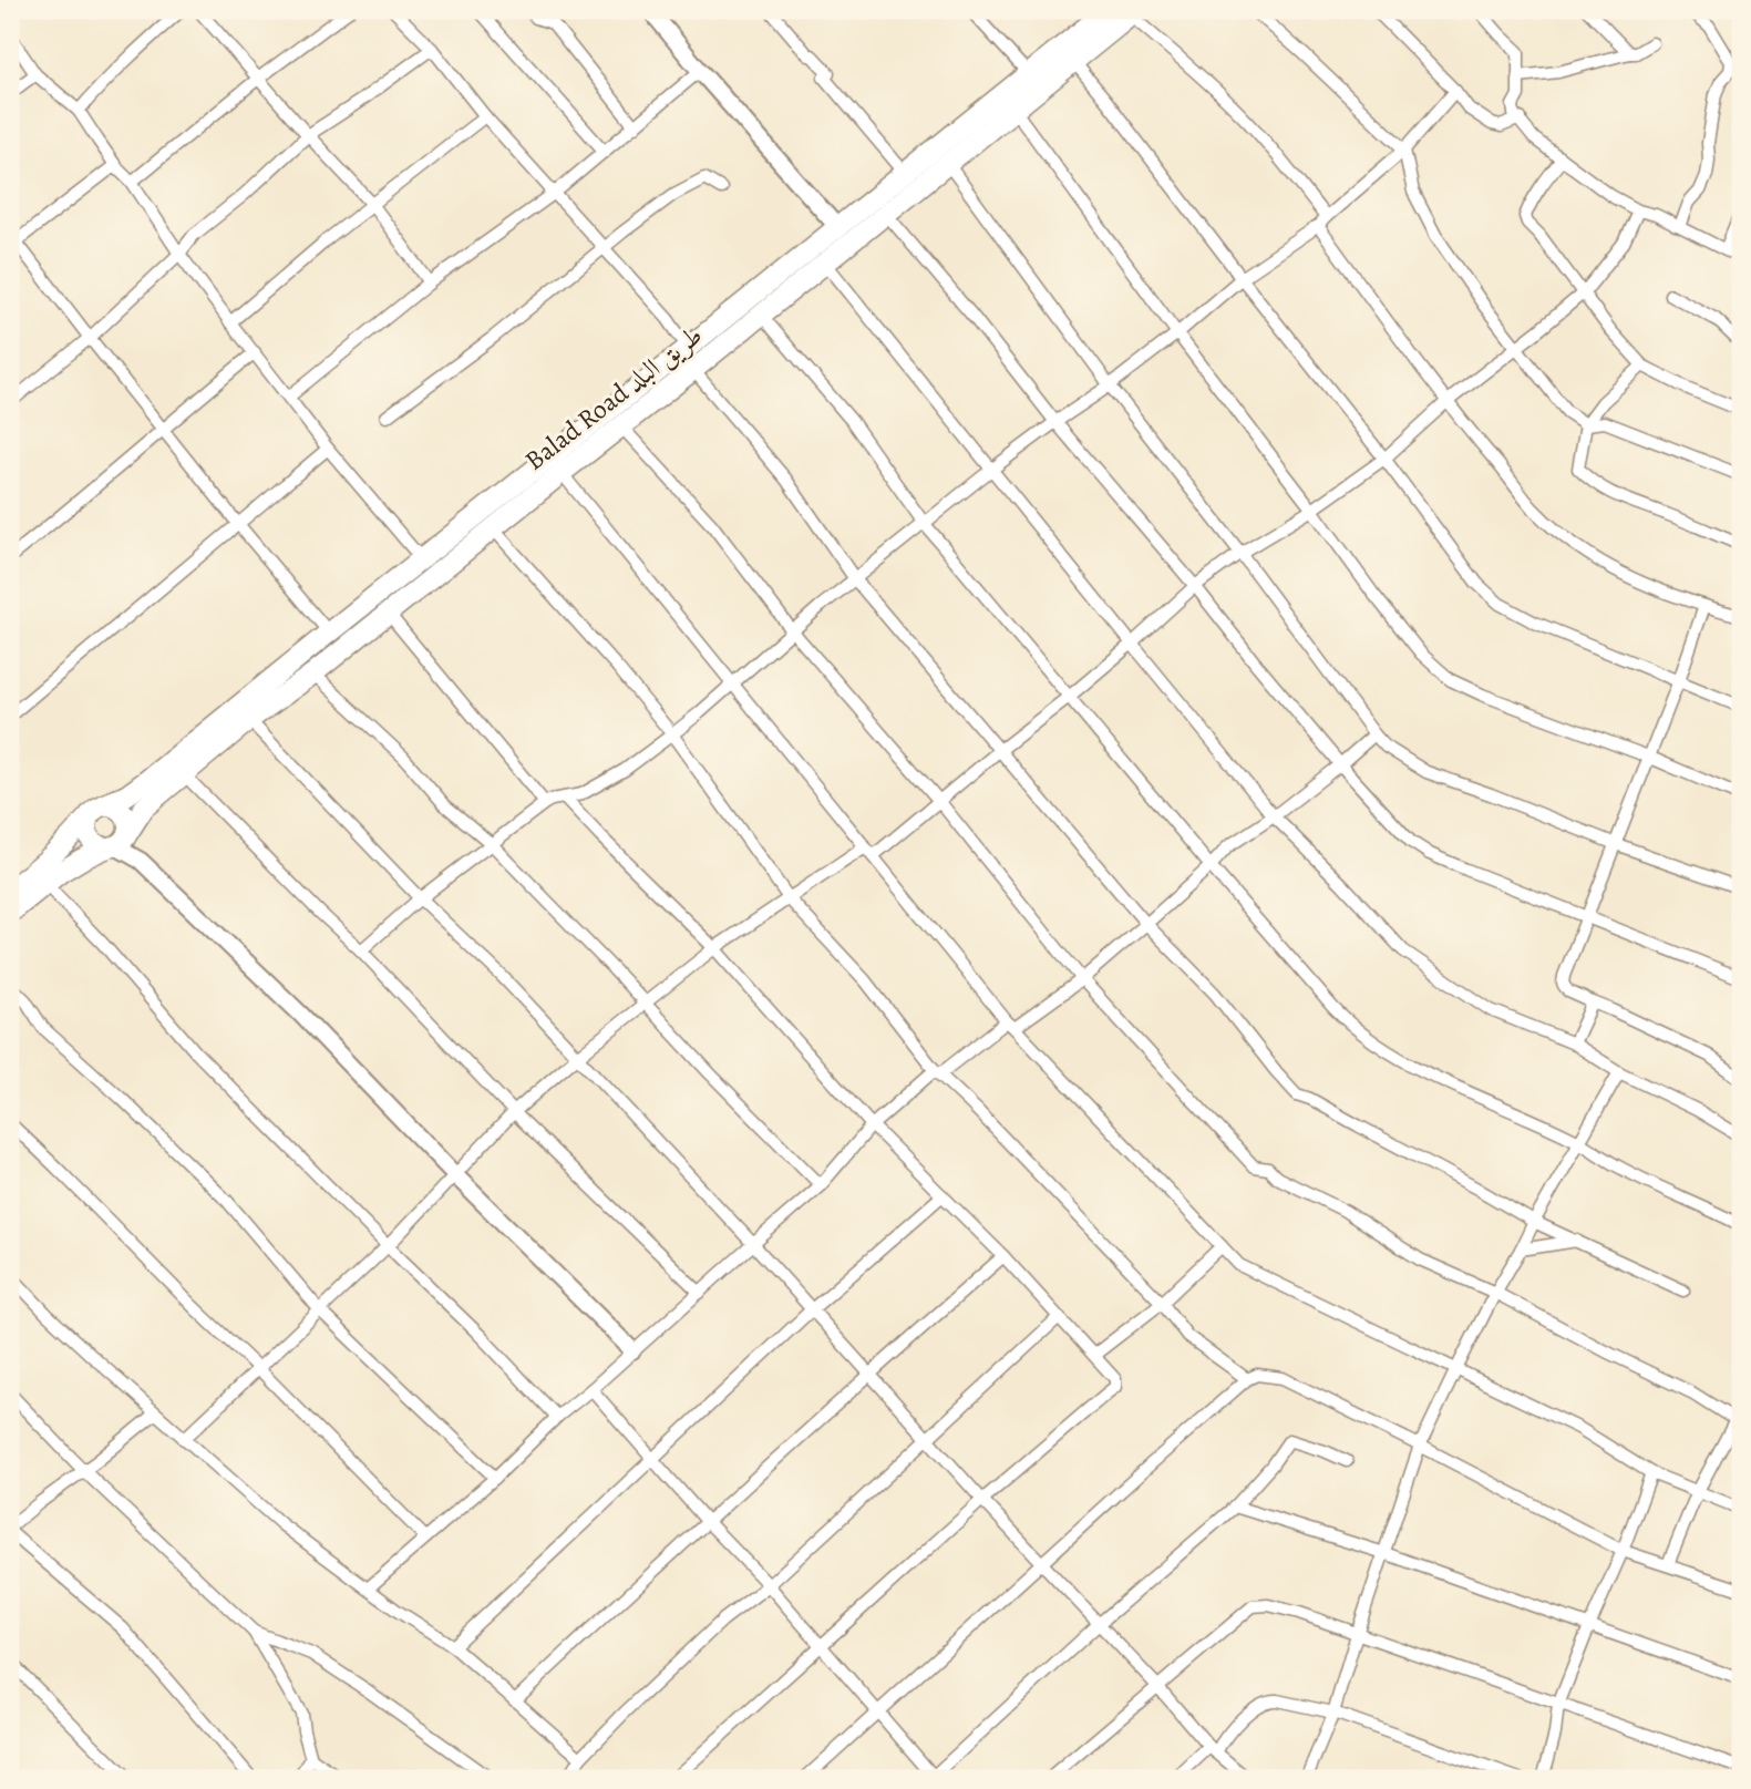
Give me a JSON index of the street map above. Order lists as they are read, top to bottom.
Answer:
{
  "streets": {
    "highway": ["Balad Road طريق البلد"]
  }
}
